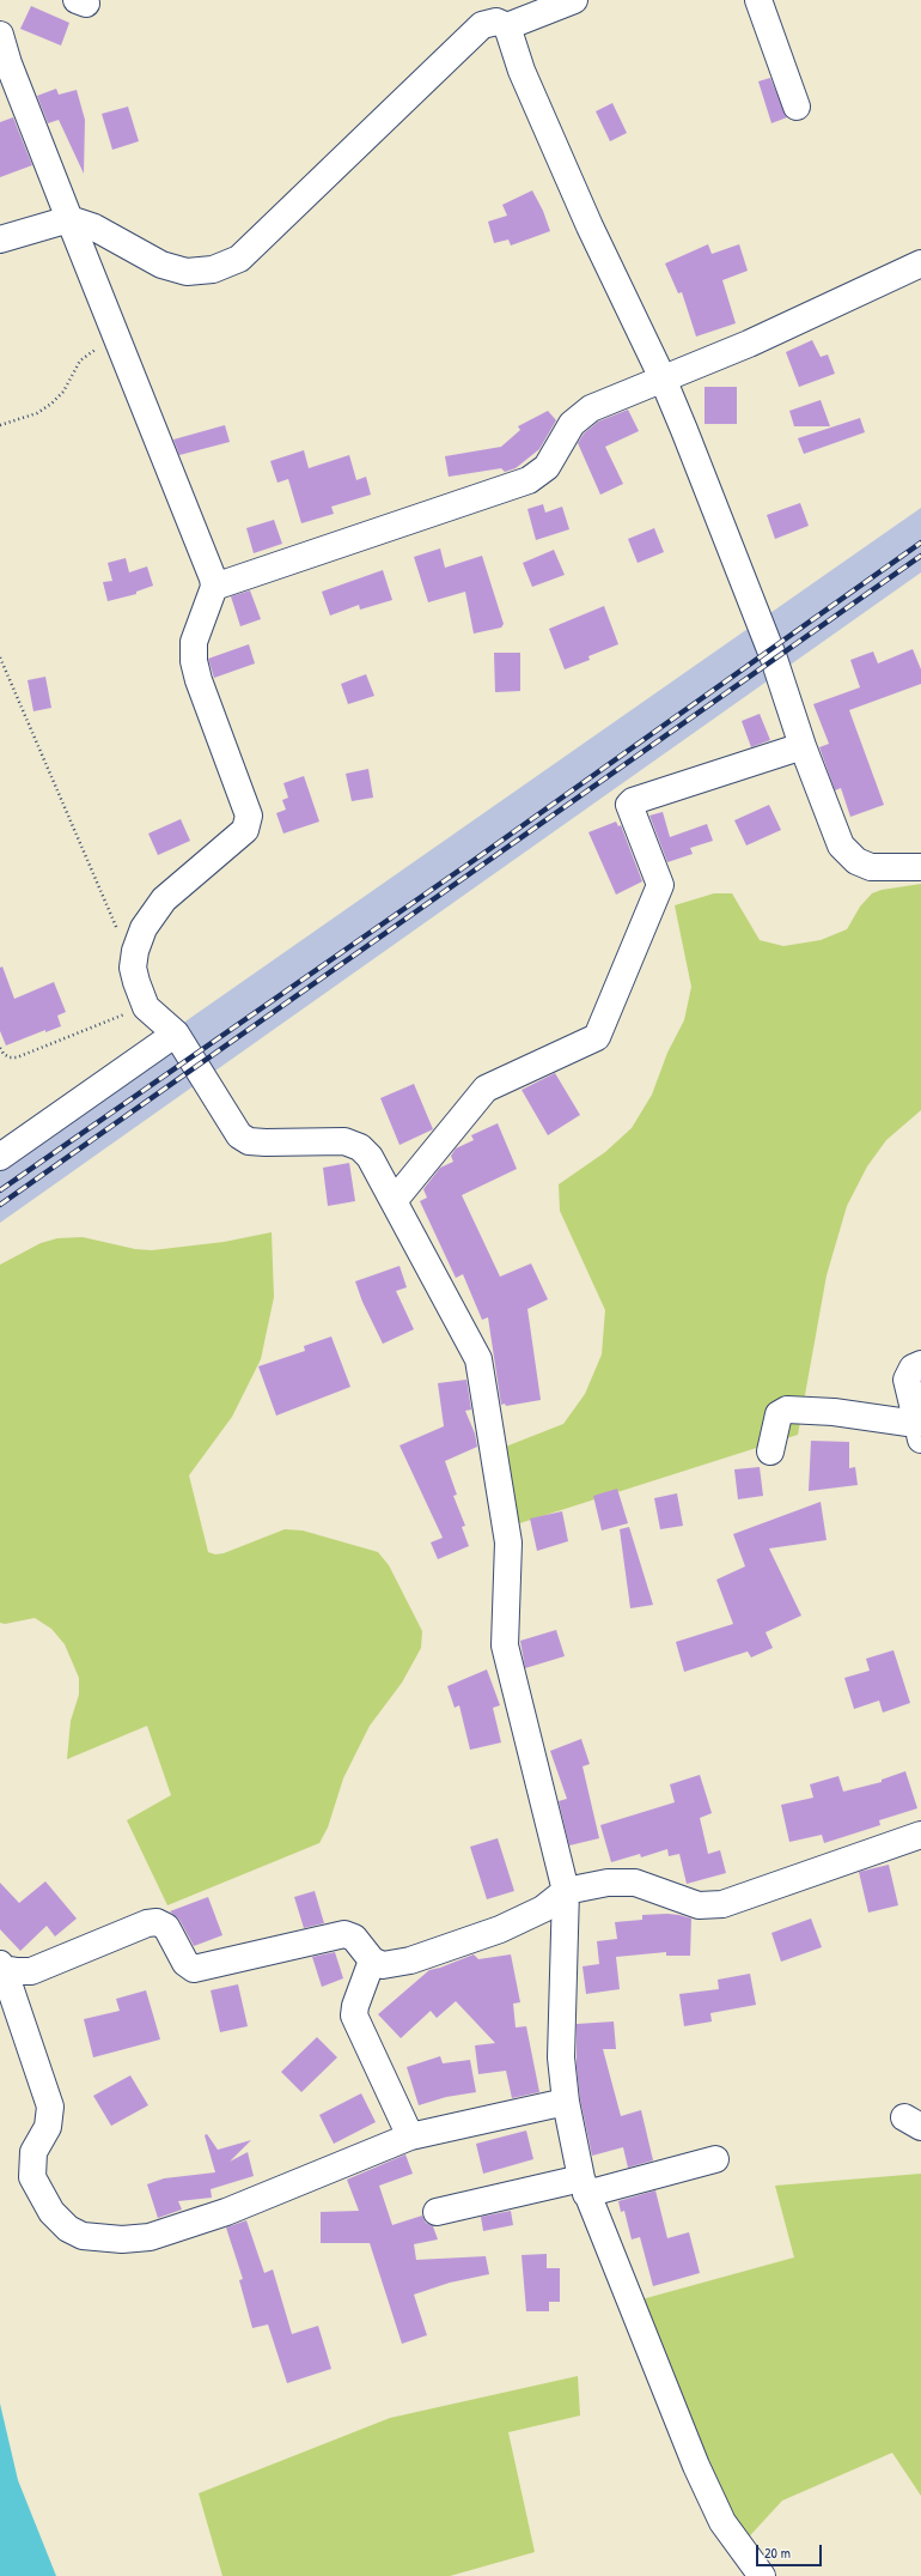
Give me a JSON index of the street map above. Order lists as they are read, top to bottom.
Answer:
{
  "scale_bar": "20 m"
}
